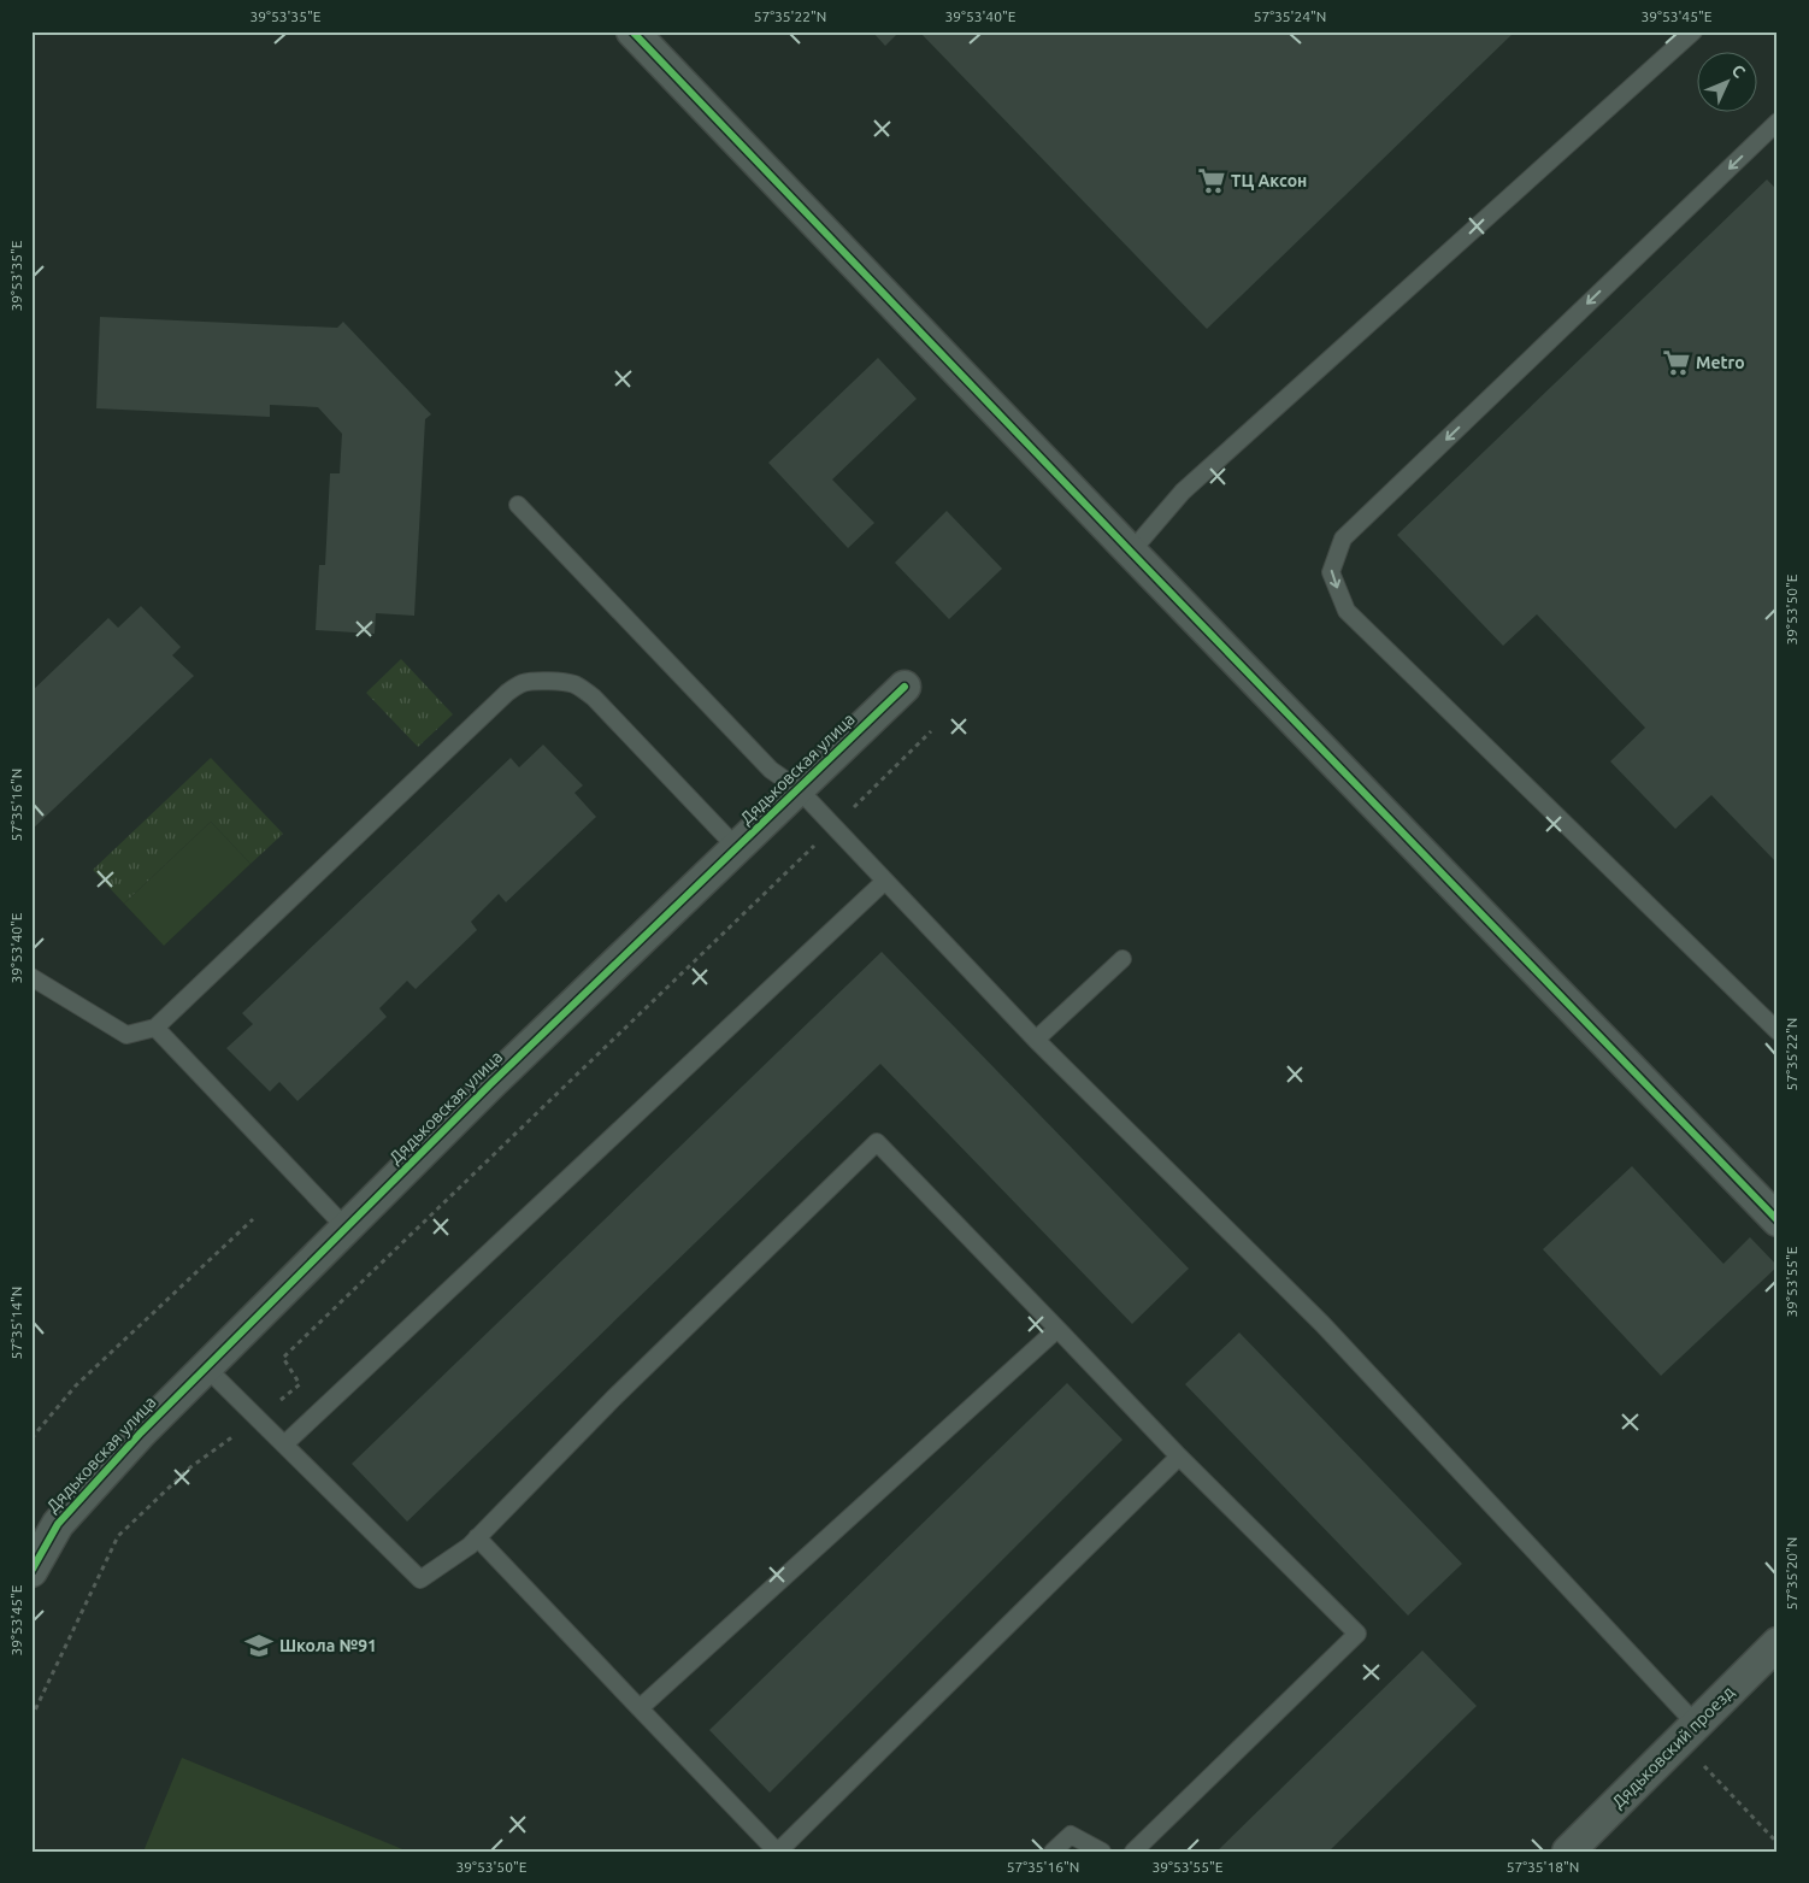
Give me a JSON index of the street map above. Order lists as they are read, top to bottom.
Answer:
{
  "streets": {
    "street": ["Дядьковская улица", "Дядьковский проезд"]
  },
  "places": {
    "supermarket": ["ТЦ Аксон", "Metro"],
    "school or university": ["Школа №91"]
  },
  "north": "top right",
  "coordinates": [
    "39°53'35\"E",
    "57°35'22\"N",
    "39°53'40\"E",
    "57°35'24\"N",
    "39°53'45\"E",
    "39°53'50\"E",
    "57°35'16\"N",
    "39°53'55\"E",
    "57°35'14\"N",
    "57°35'20\"N",
    "57°35'18\"N"
  ]
}
